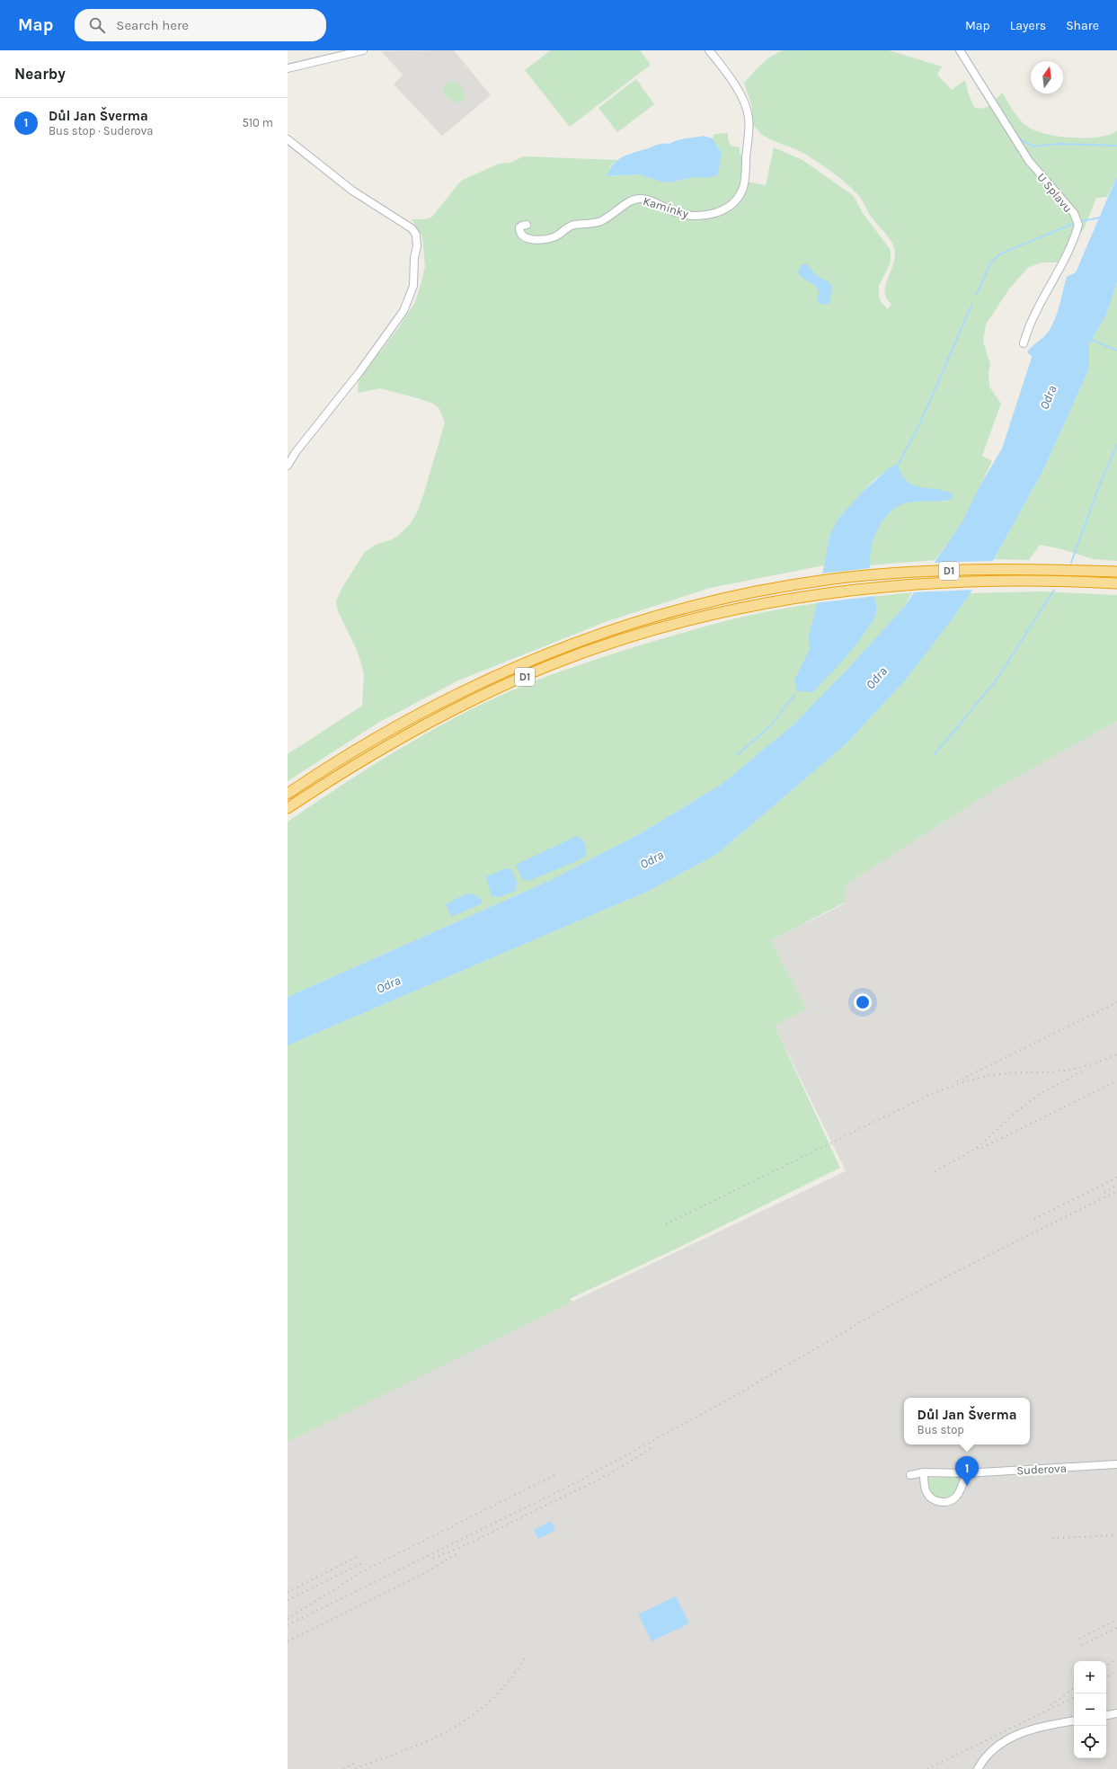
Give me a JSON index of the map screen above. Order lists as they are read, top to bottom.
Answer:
{
  "streets": {
    "highway": ["D1"],
    "street": ["U Splavu", "Kamínky", "Suderova"]
  },
  "water": ["Odra"],
  "north": "top",
  "page": {
    "header": "Map",
    "search": "Search here",
    "nav": ["Map", "Layers", "Share"],
    "heading": "Nearby",
    "list": [
      {
        "mark": "1",
        "name": "Důl Jan Šverma",
        "note": "Bus stop · Suderova",
        "value": "510 m"
      }
    ],
    "popup": ["Důl Jan Šverma", "Bus stop"],
    "pins": "1",
    "map_buttons": ["+", "−"]
  }
}
